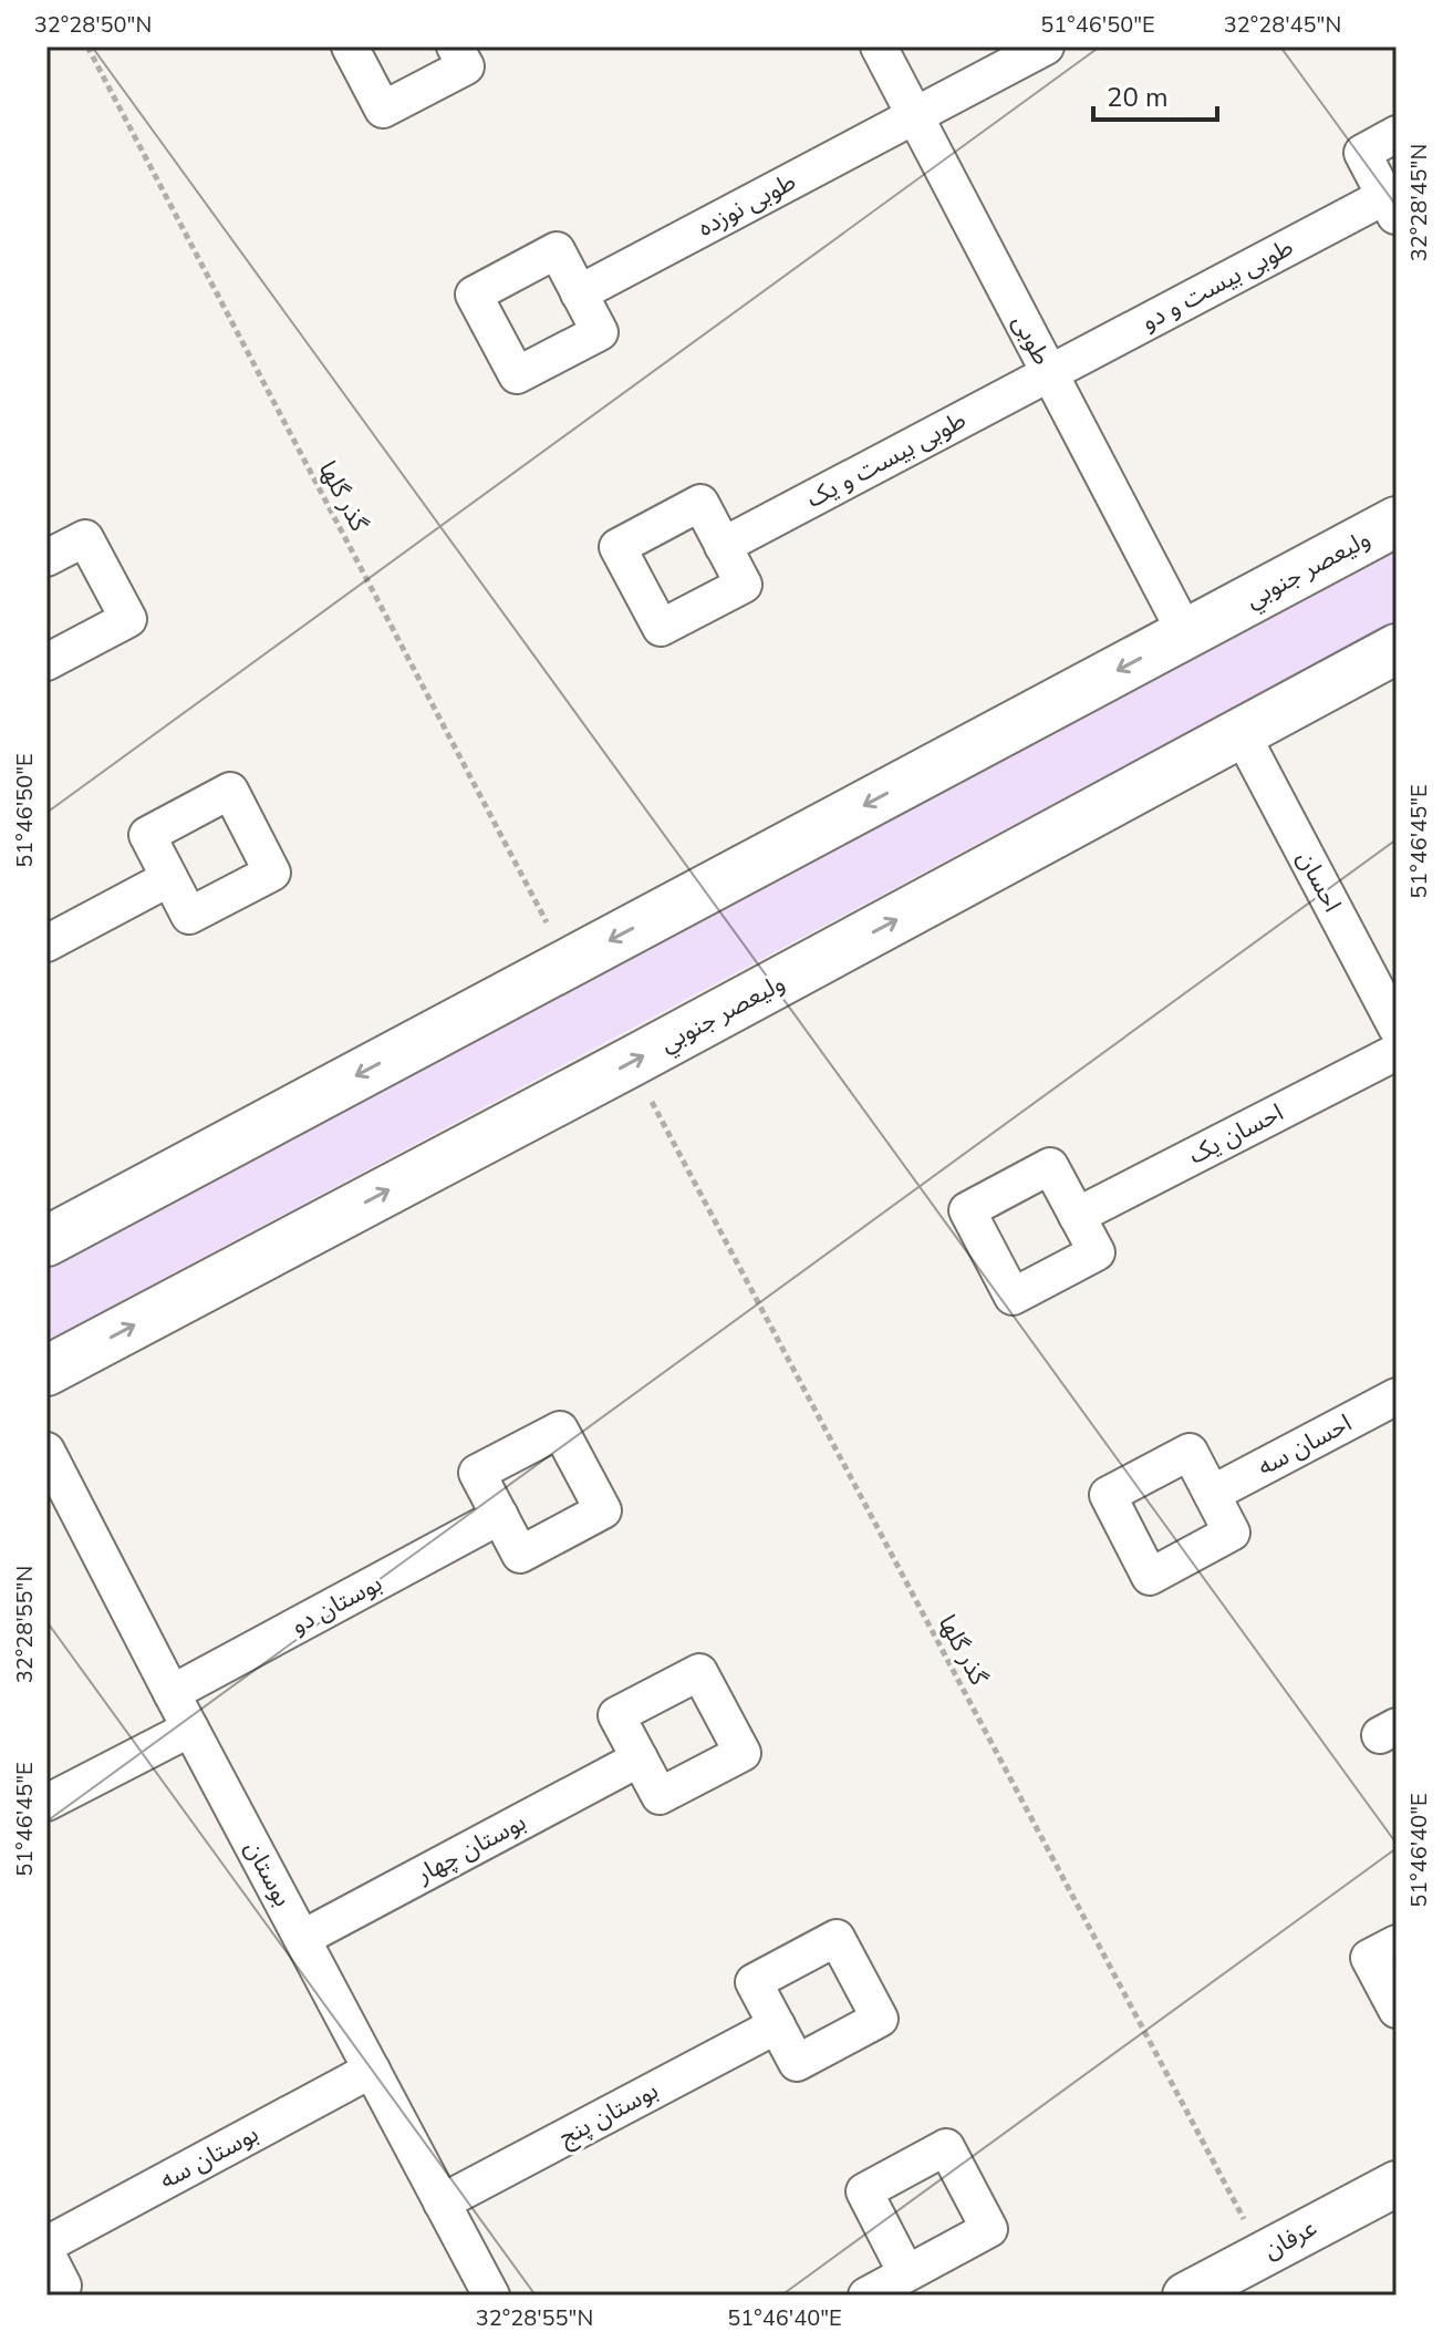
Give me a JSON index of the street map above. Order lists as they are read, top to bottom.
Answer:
{
  "streets": {
    "main road": ["وليعصر جنوبي"],
    "street": [
      "طوبی نوزده",
      "طوبی بیست و دو",
      "طوبی",
      "طوبی بیست و یک",
      "احسان",
      "احسان یک",
      "احسان سه",
      "بوستان دو",
      "بوستان چهار",
      "بوستان",
      "بوستان پنج",
      "بوستان سه",
      "عرفان"
    ],
    "path": ["گذر گلها"]
  },
  "crossings": [
    ["طوبی نوزده", "طوبی"],
    ["طوبی بیست و دو", "طوبی"],
    ["طوبی بیست و دو", "طوبی بیست و یک"],
    ["طوبی", "طوبی بیست و یک"],
    ["طوبی", "وليعصر جنوبي"],
    ["گذر گلها", "وليعصر جنوبي"],
    ["گذر گلها", "عرفان"],
    ["وليعصر جنوبي", "احسان"],
    ["بوستان دو", "بوستان"],
    ["بوستان چهار", "بوستان"],
    ["بوستان", "بوستان پنج"],
    ["بوستان", "بوستان سه"]
  ],
  "scale_bar": "20 m",
  "coordinates": [
    "32°28'50\"N",
    "51°46'50\"E",
    "32°28'45\"N",
    "51°46'45\"E",
    "32°28'55\"N",
    "51°46'40\"E"
  ]
}
